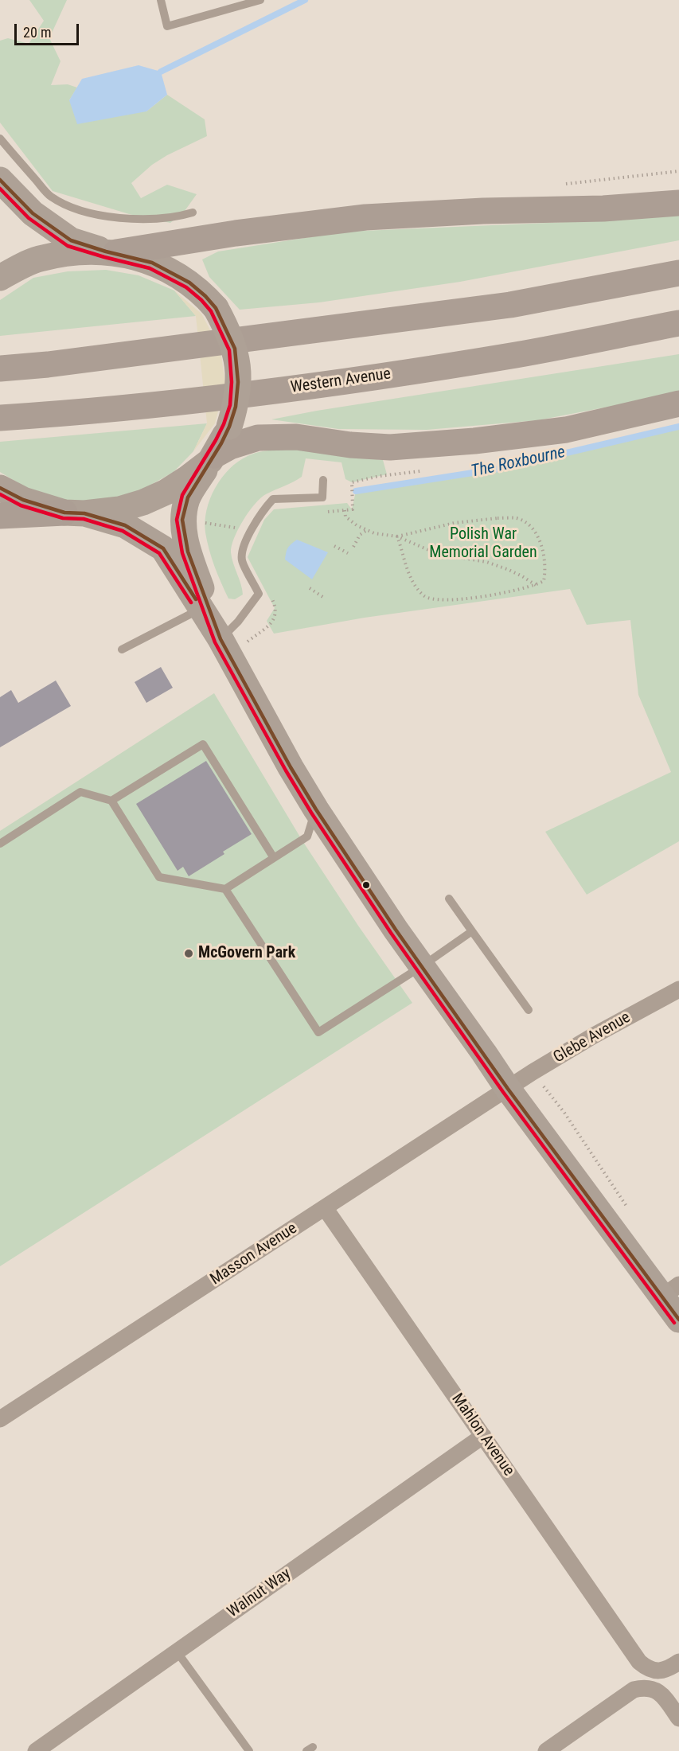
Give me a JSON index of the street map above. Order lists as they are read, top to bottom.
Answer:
{
  "streets": {
    "highway": ["Western Avenue"],
    "street": [
      "Glebe Avenue",
      "Masson Avenue",
      "Mahlon Avenue",
      "Walnut Way"
    ]
  },
  "crossings": [
    ["Glebe Avenue", "Masson Avenue"],
    ["Masson Avenue", "Mahlon Avenue"],
    ["Mahlon Avenue", "Walnut Way"]
  ],
  "water": ["The Roxbourne"],
  "parks": ["Polish War Memorial Garden"],
  "places": ["McGovern Park"],
  "scale_bar": "20 m"
}
